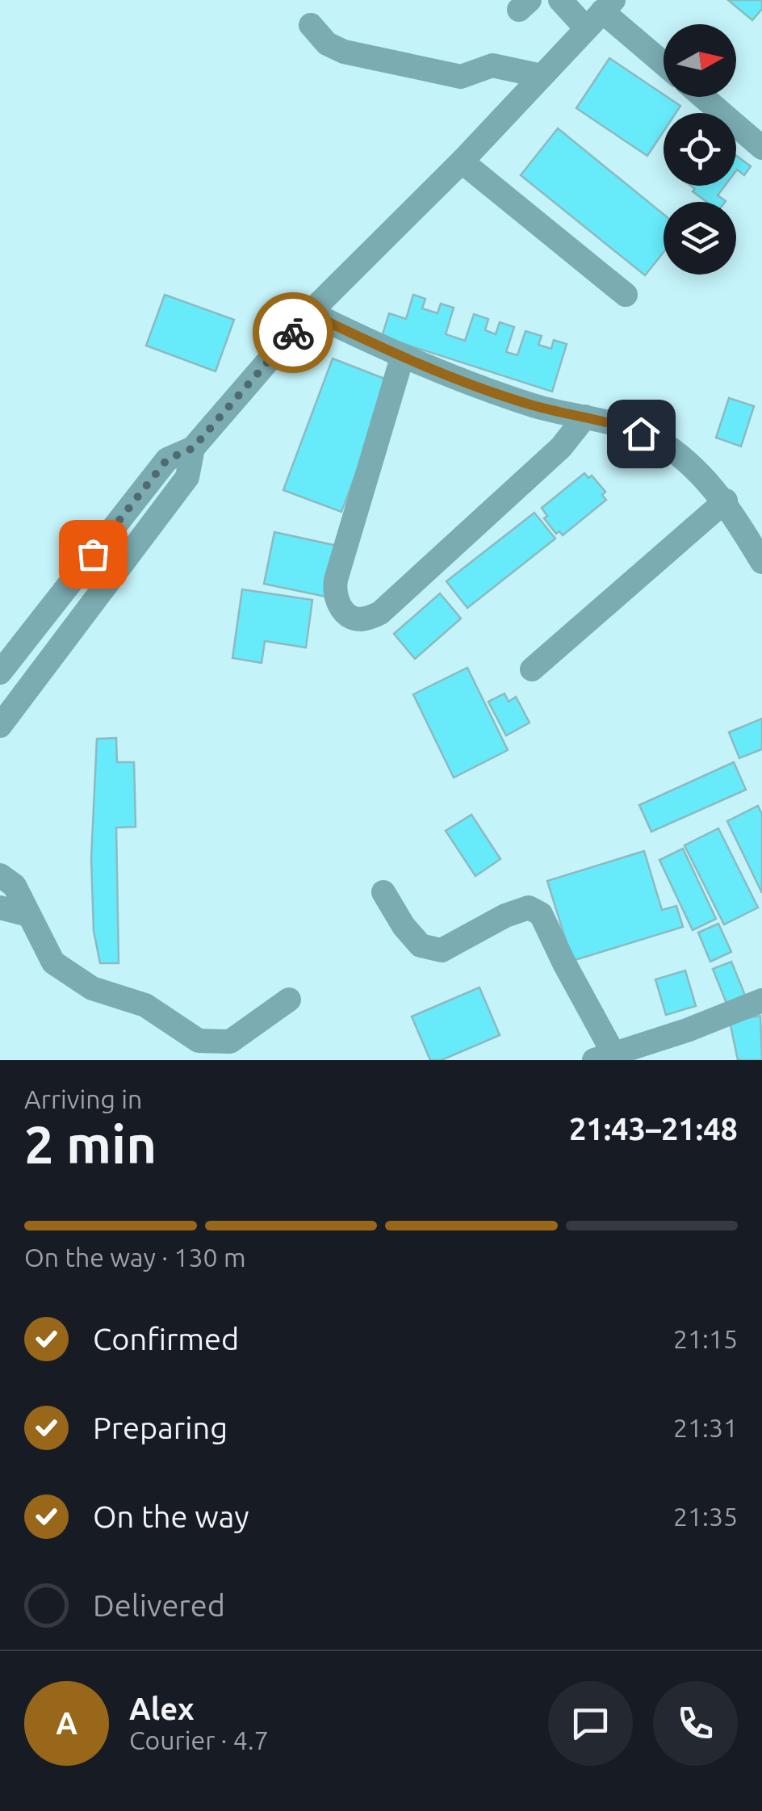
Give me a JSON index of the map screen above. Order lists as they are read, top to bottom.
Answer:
{
  "north": "right",
  "page": {
    "heading": ["2 min", "Arriving in", "21:43–21:48"],
    "panel": ["Alex", "Courier · 4.7"],
    "bar": "On the way · 130 m",
    "list": [
      ["Confirmed", "21:15"],
      ["Preparing", "21:31"],
      ["On the way", "21:35"],
      "Delivered"
    ],
    "round": "A"
  }
}
